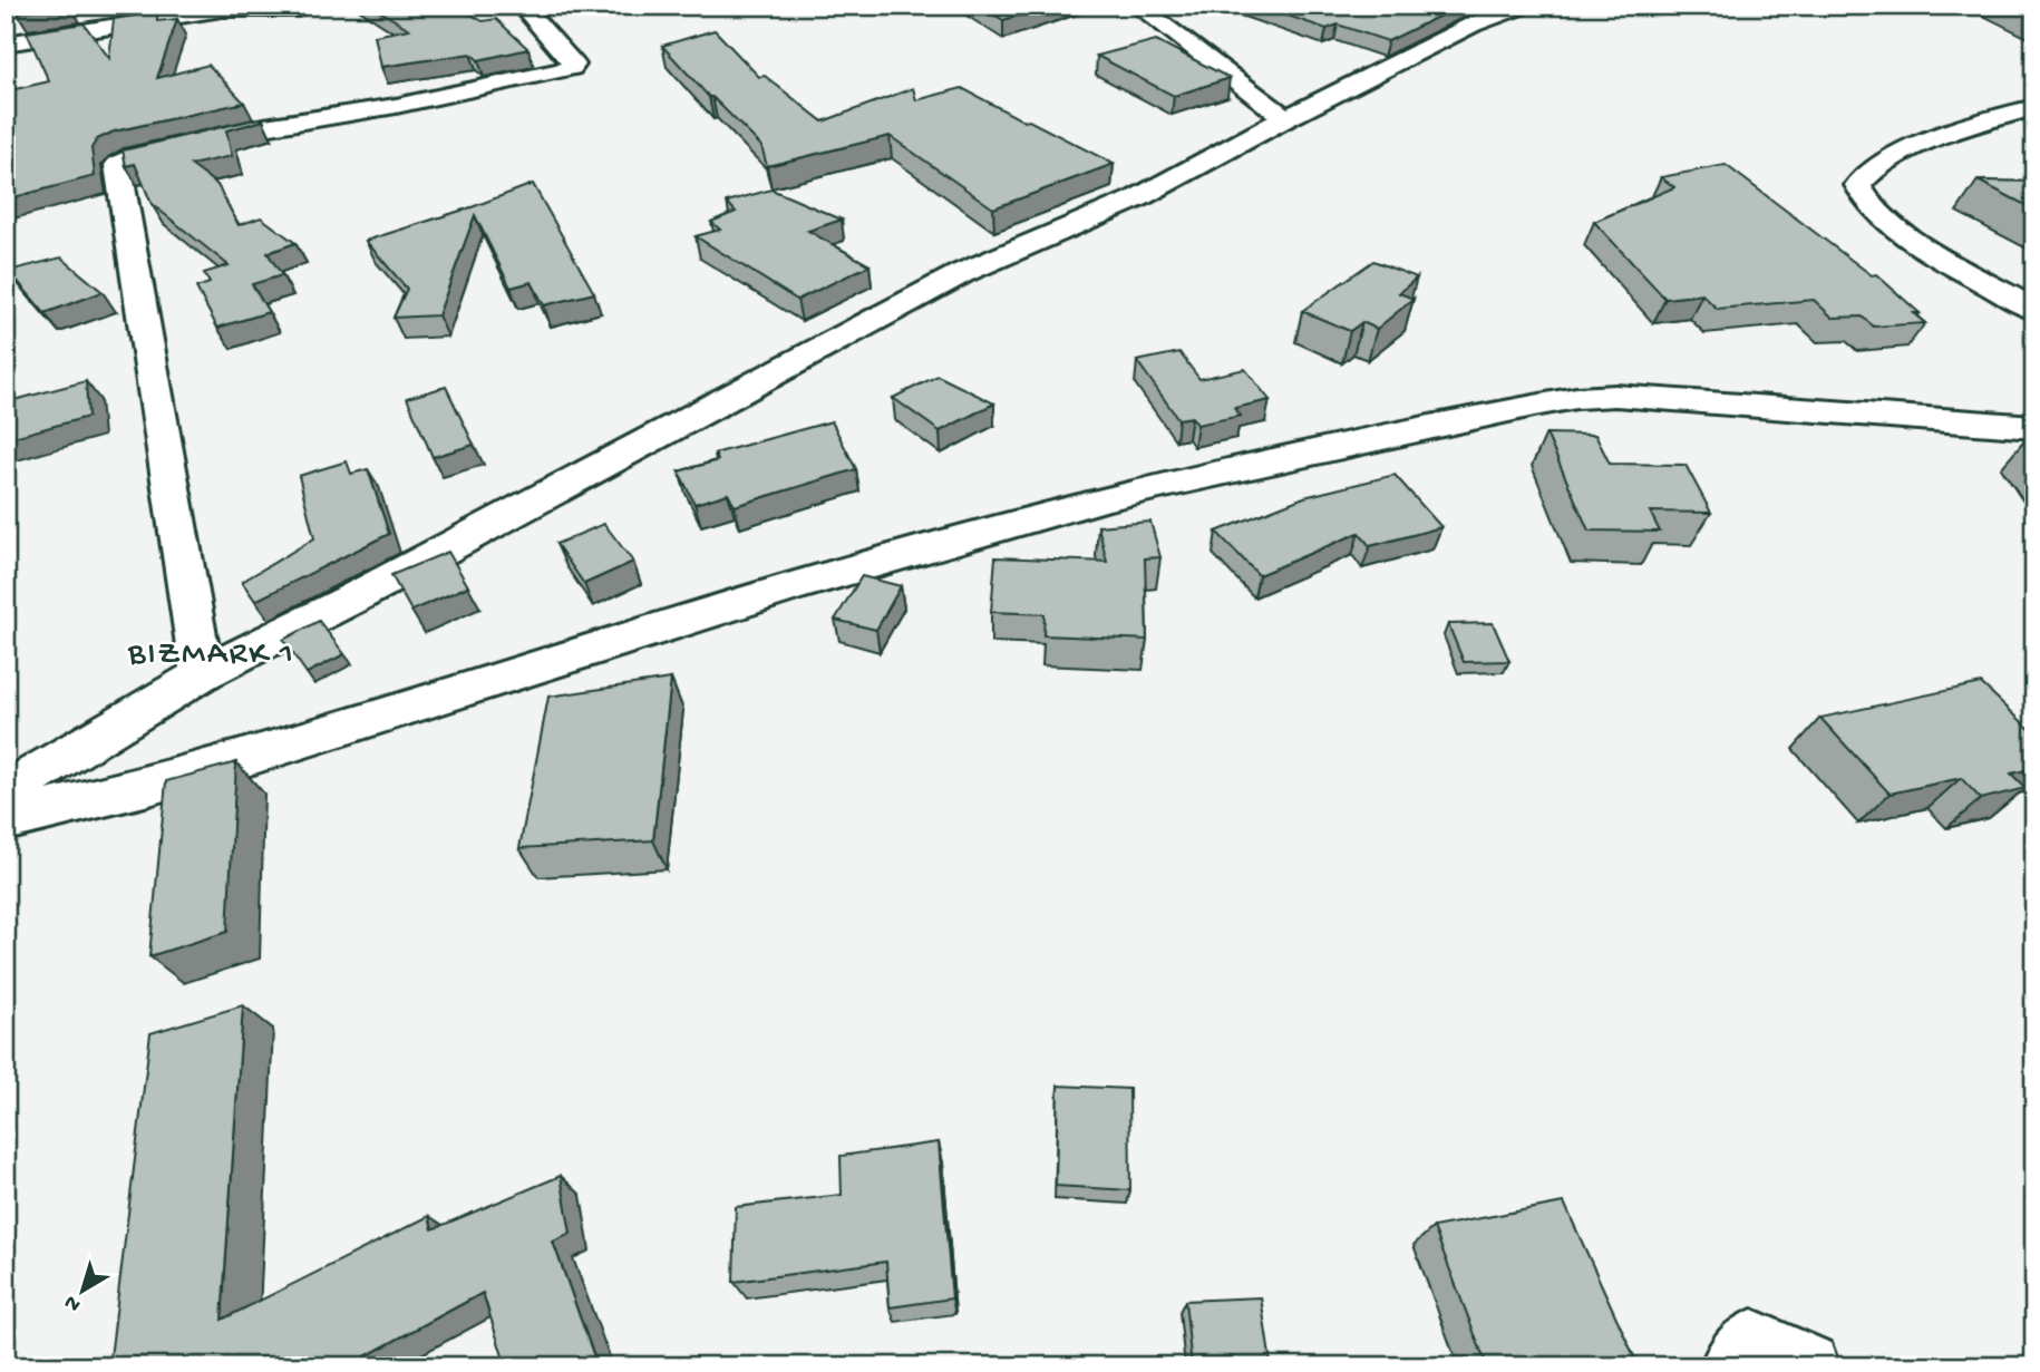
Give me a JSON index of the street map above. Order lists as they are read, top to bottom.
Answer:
{
  "districts": ["BIZMARK 1"],
  "north": "bottom left"
}
